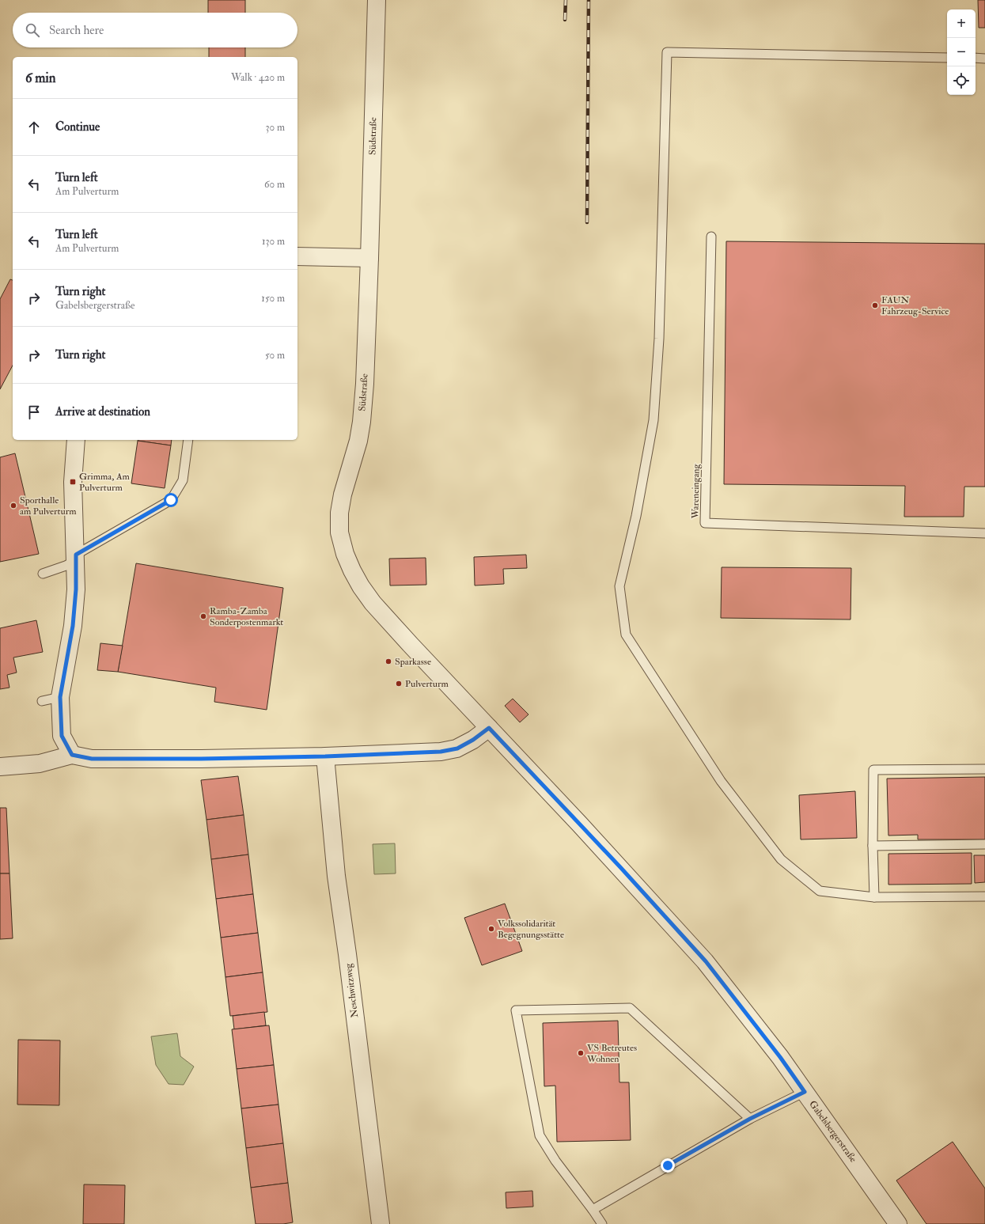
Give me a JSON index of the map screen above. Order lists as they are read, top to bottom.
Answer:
{
  "streets": {
    "street": ["Südstraße", "Neschwitzweg", "Gabelsbergerstraße"],
    "lane": ["Wareneingang"]
  },
  "crossings": [
    ["Südstraße", "Gabelsbergerstraße"]
  ],
  "places": {
    "other": [
      "FAUN Fahrzeug-Service",
      "Sporthalle am Pulverturm",
      "Ramba-Zamba Sonderpostenmarkt",
      "Sparkasse",
      "Pulverturm",
      "Volkssolidarität Begegnungsstätte",
      "VS Betreutes Wohnen"
    ],
    "transit": ["Grimma, Am Pulverturm"]
  },
  "page": {
    "map_buttons": ["+", "−"],
    "search": "Search here",
    "heading": ["6 min", "Walk · 420 m"],
    "list": [
      ["Continue", "30 m"],
      ["Turn left", "Am Pulverturm", "60 m"],
      ["Turn left", "Am Pulverturm", "130 m"],
      ["Turn right", "Gabelsbergerstraße", "150 m"],
      ["Turn right", "50 m"],
      "Arrive at destination"
    ]
  }
}
